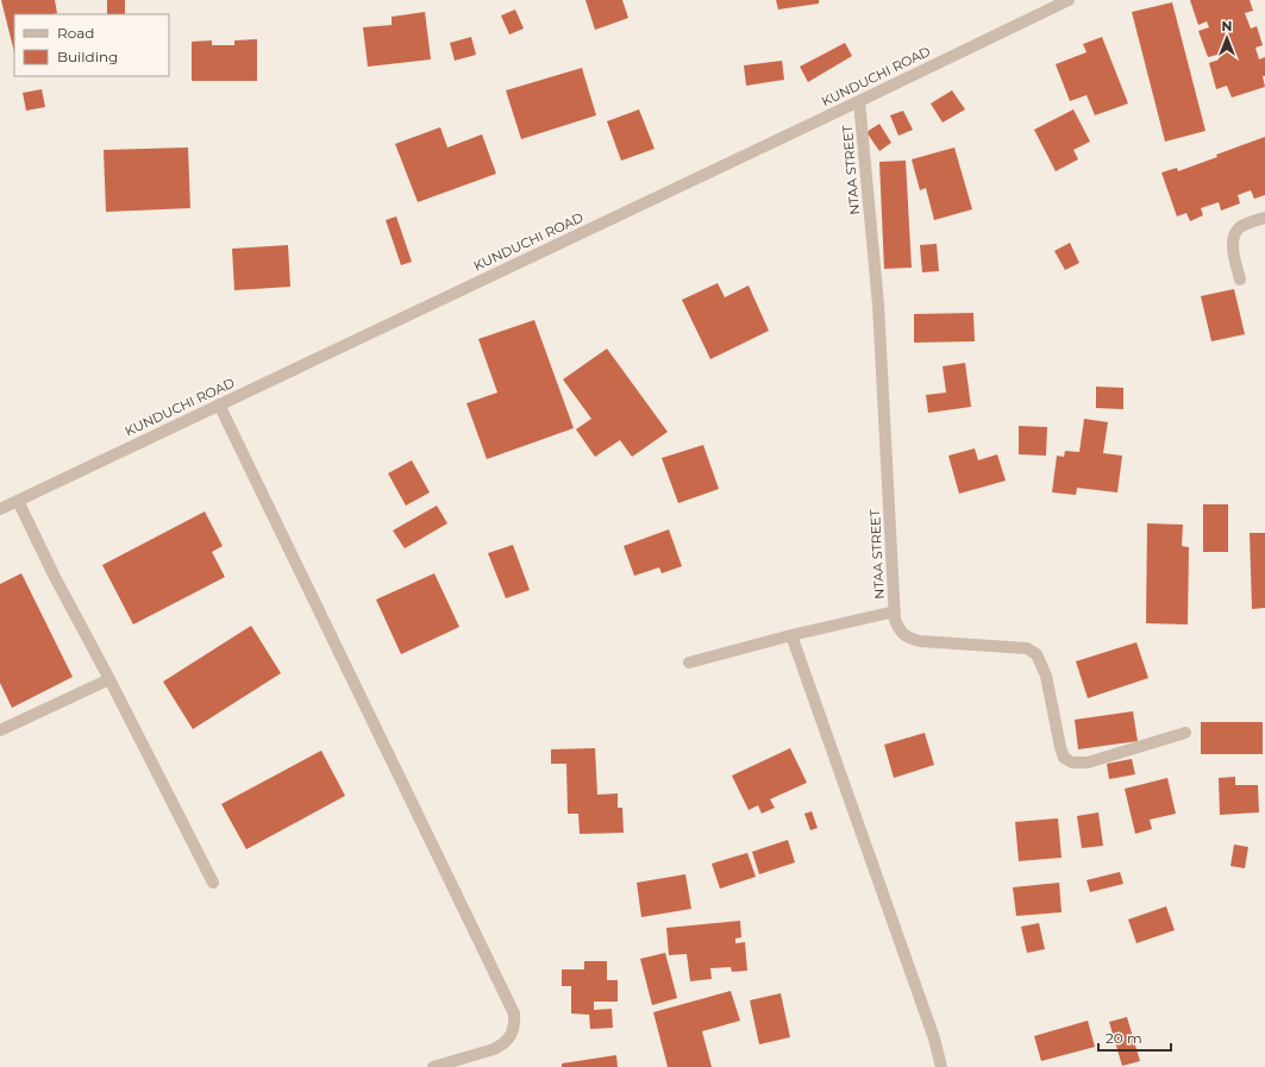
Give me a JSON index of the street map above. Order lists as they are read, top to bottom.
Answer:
{
  "streets": {
    "street": ["KUNDUCHI ROAD", "NTAA STREET"]
  },
  "crossings": [
    ["KUNDUCHI ROAD", "NTAA STREET"]
  ],
  "legend": ["Road", "Building"],
  "scale_bar": "20 m",
  "north": "top"
}
